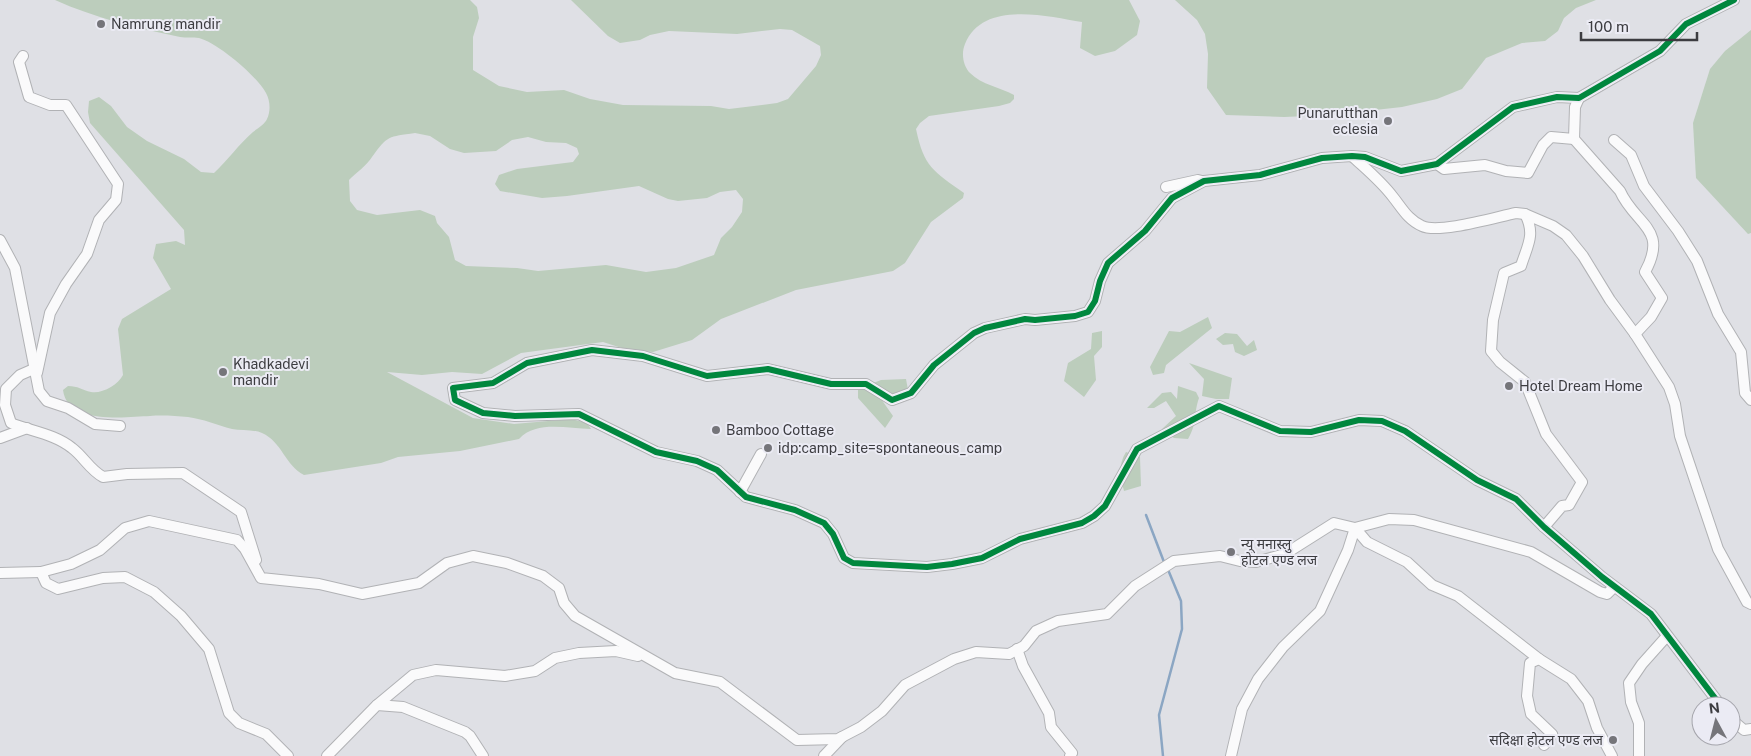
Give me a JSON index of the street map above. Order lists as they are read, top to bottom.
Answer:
{
  "places": [
    "Namrung mandir",
    "Punarutthan eclesia",
    "Khadkadevi mandir",
    "Hotel Dream Home",
    "Bamboo Cottage",
    "idp:camp_site=spontaneous_camp",
    "न्यू मनास्लु होटल एण्ड लज",
    "सदिक्षा होटल एण्ड लज"
  ],
  "scale_bar": "100 m",
  "north": "top"
}
